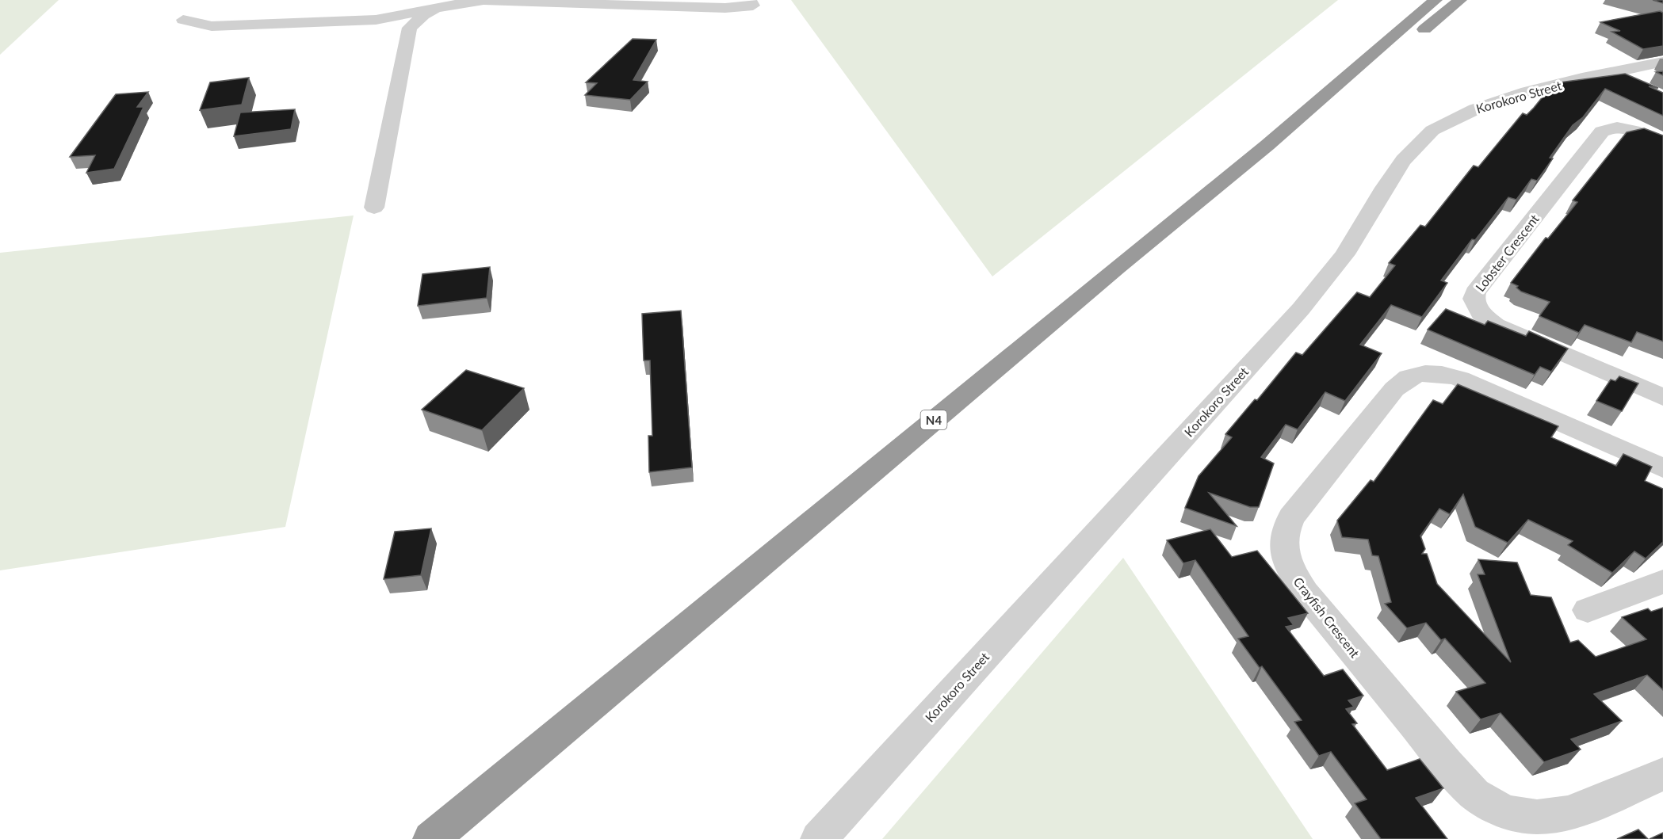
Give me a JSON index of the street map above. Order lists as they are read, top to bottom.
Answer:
{
  "streets": {
    "highway": ["N4"],
    "street": ["Korokoro Street", "Lobster Crescent", "Crayfish Crescent"]
  }
}
